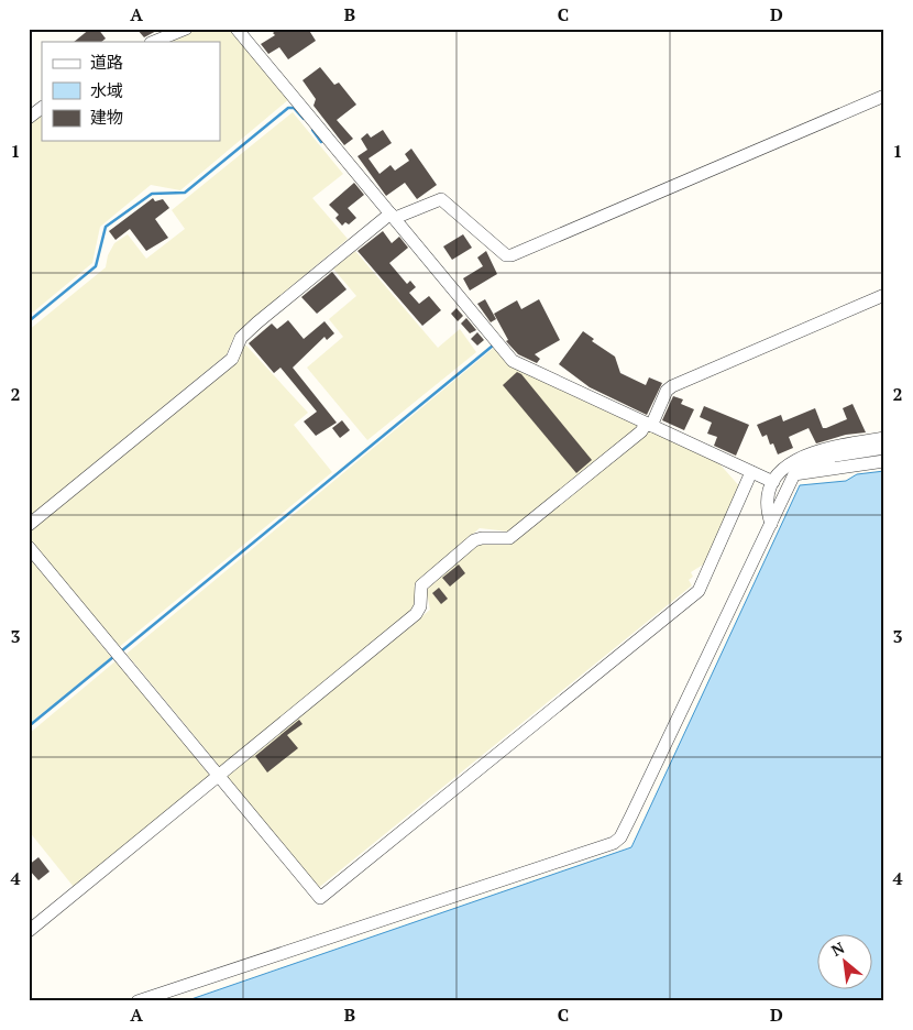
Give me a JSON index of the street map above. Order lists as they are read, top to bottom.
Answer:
{
  "legend": ["道路", "水域", "建物"],
  "north": "top left",
  "grid": {
    "columns": [
      "A",
      "B",
      "C",
      "D"
    ],
    "rows": [
      "1",
      "2",
      "3",
      "4"
    ]
  }
}
